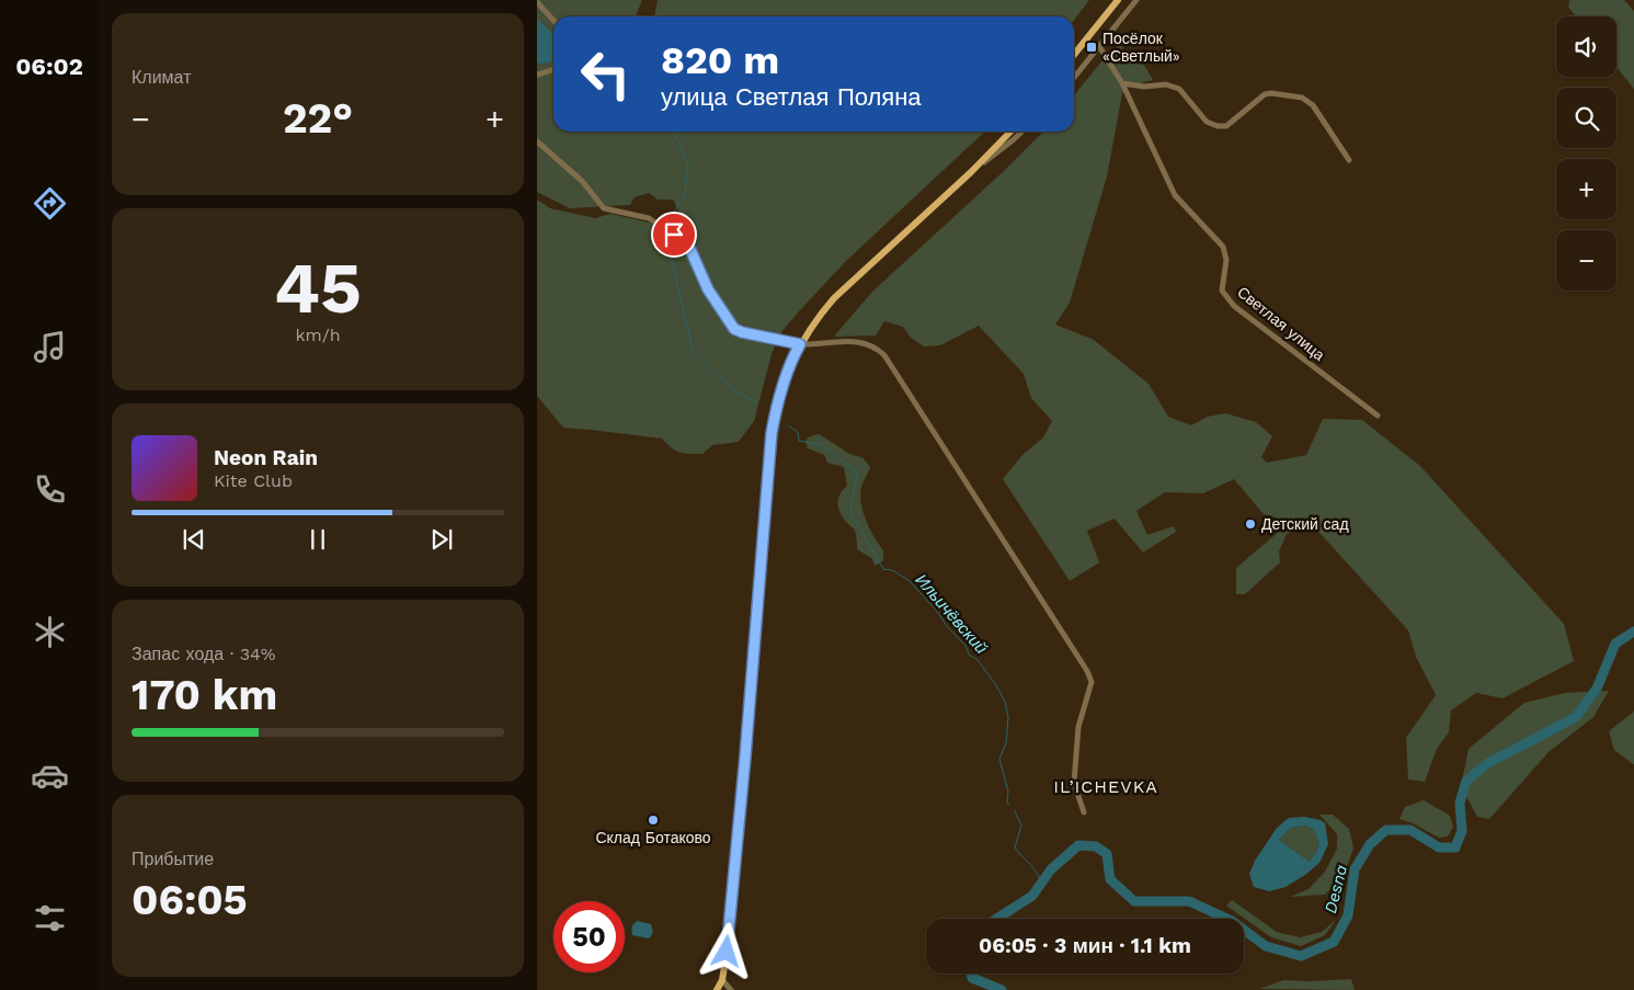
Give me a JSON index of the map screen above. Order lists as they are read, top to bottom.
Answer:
{
  "streets": {
    "street": ["Светлая улица"]
  },
  "districts": ["IL’ICHEVKA"],
  "water": ["Ильичёвский", "Desna"],
  "places": {
    "transit": ["Посёлок «Светлый»"],
    "other": ["Детский сад", "Склад Ботаково"]
  },
  "page": {
    "tabs": "06:02",
    "tile": [
      "Климат",
      ["45", "km/h"],
      ["Запас хода · 34%", "170 km"],
      ["Прибытие", "06:05"]
    ],
    "map_buttons": ["+", "−"],
    "turn": ["820 m", "улица Светлая Поляна"],
    "heat": ["−", "22°", "+"],
    "song": ["Neon Rain", "Kite Club"],
    "limit": "50",
    "trip": "06:05 · 3 мин · 1.1 km"
  }
}
